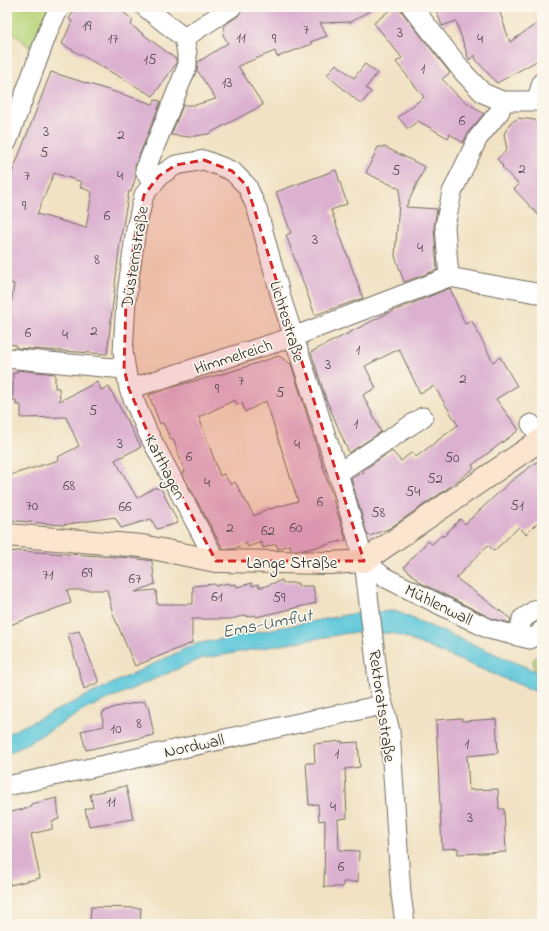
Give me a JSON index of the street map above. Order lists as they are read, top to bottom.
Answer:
{
  "streets": {
    "street": [
      "Düsternstraße",
      "Lichtestraße",
      "Himmelreich",
      "Katthagen",
      "Lange Straße",
      "Mühlenwall",
      "Rektoratsstraße",
      "Nordwall"
    ]
  },
  "crossings": [
    ["Düsternstraße", "Lichtestraße"],
    ["Düsternstraße", "Katthagen"],
    ["Lichtestraße", "Himmelreich"],
    ["Lichtestraße", "Lange Straße"],
    ["Lichtestraße", "Mühlenwall"],
    ["Lichtestraße", "Rektoratsstraße"],
    ["Himmelreich", "Katthagen"],
    ["Katthagen", "Lange Straße"],
    ["Lange Straße", "Mühlenwall"],
    ["Lange Straße", "Rektoratsstraße"],
    ["Mühlenwall", "Rektoratsstraße"],
    ["Rektoratsstraße", "Nordwall"]
  ],
  "water": ["Ems-Umflut"],
  "house_numbers": [
    "19",
    "7",
    "3",
    "11",
    "17",
    "9",
    "4",
    "15",
    "1",
    "13",
    "6",
    "3",
    "2",
    "5",
    "2",
    "5",
    "7",
    "4",
    "9",
    "6",
    "3",
    "4",
    "8",
    "2",
    "6",
    "4",
    "1",
    "3",
    "2",
    "7",
    "9",
    "5",
    "5",
    "1",
    "3",
    "4",
    "6",
    "50",
    "52",
    "4",
    "68",
    "54",
    "6",
    "70",
    "51",
    "66",
    "58",
    "2",
    "60",
    "62",
    "69",
    "71",
    "67",
    "61",
    "59",
    "8",
    "10",
    "1",
    "1",
    "11",
    "4",
    "3",
    "6"
  ]
}
